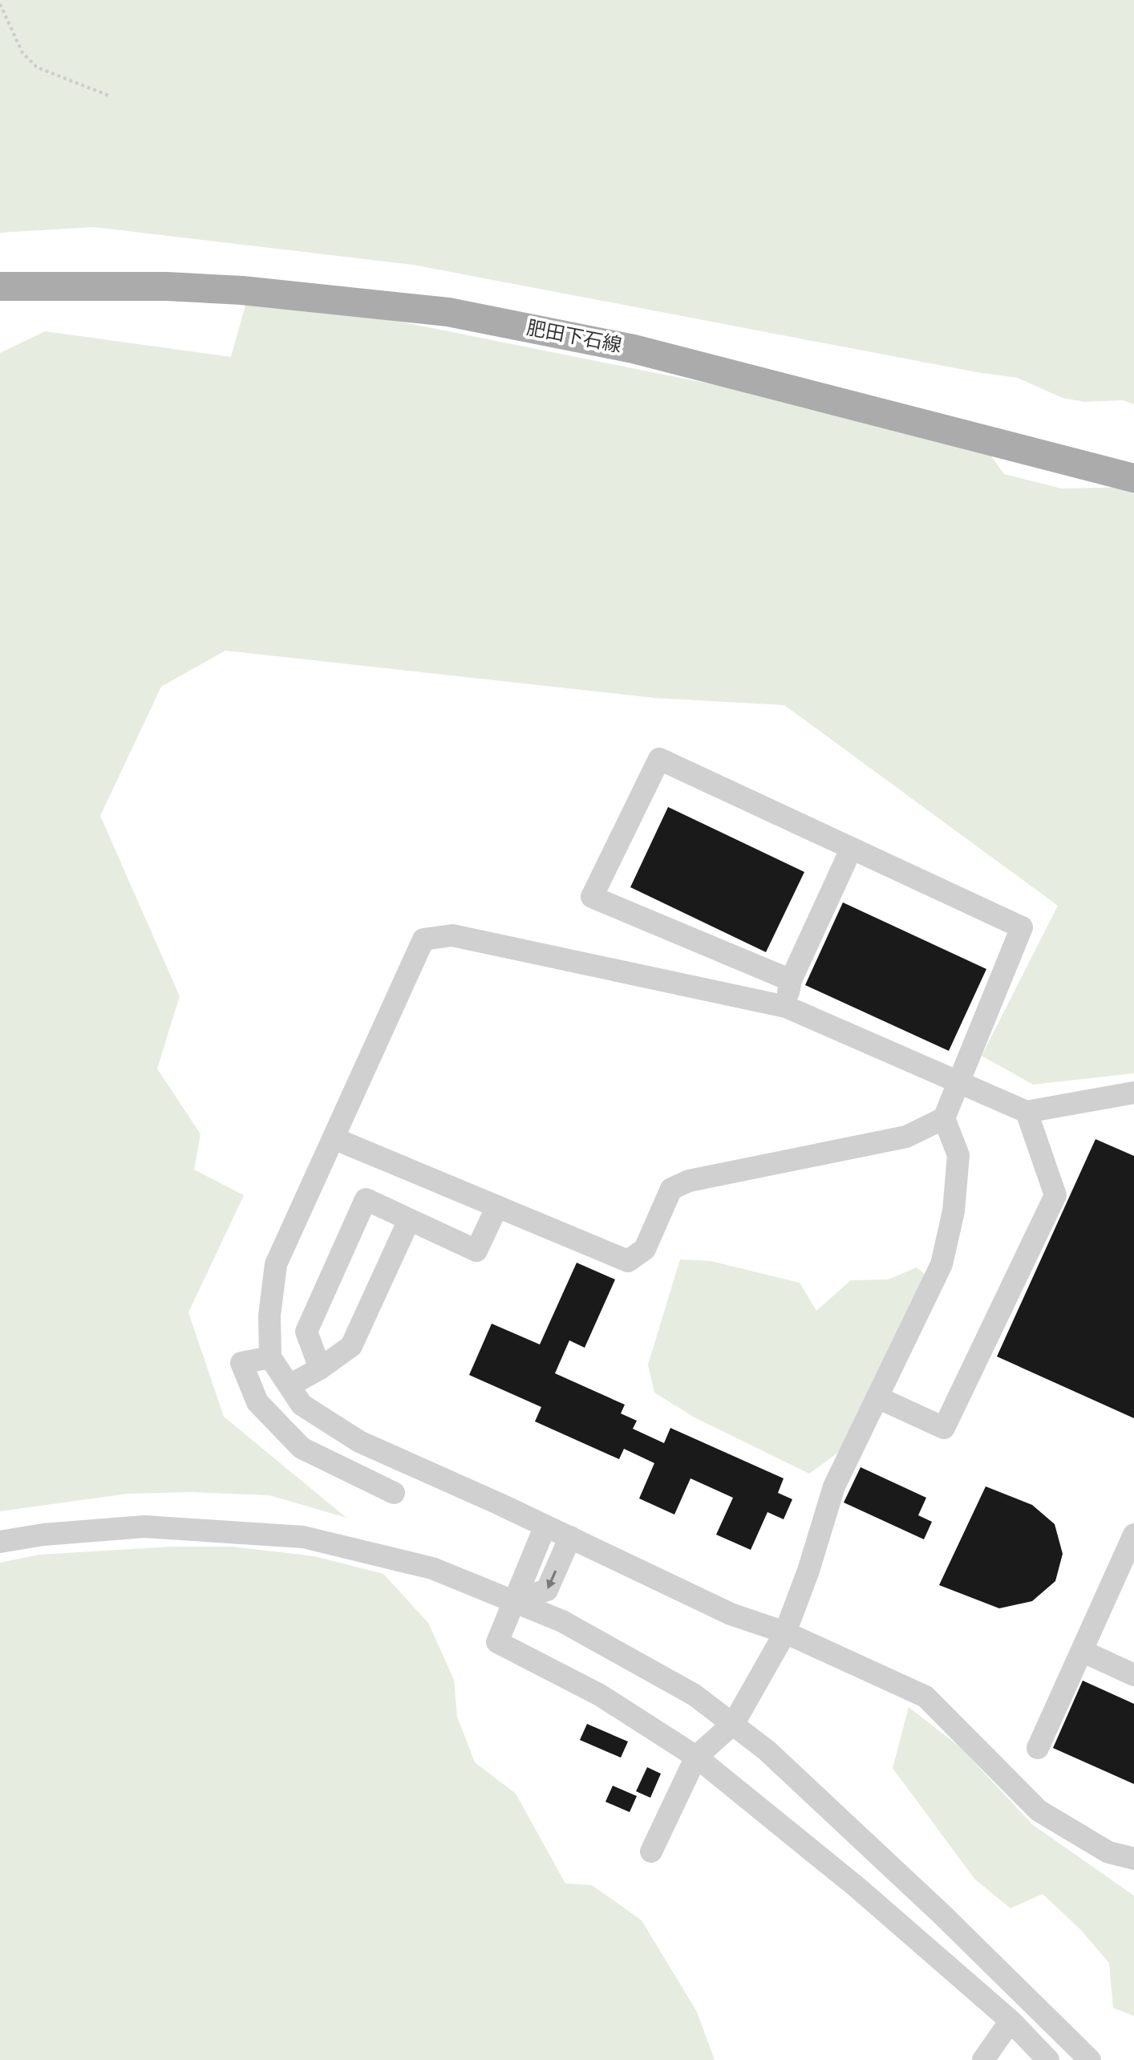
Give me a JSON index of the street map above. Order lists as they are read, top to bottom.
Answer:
{
  "streets": {
    "main road": ["肥田下石線"]
  }
}
